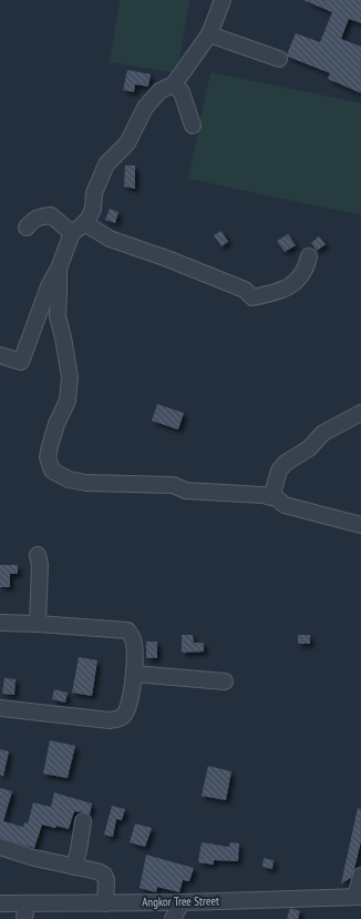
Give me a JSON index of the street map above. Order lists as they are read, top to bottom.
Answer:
{
  "streets": {
    "street": ["Angkor Tree Street"]
  }
}
